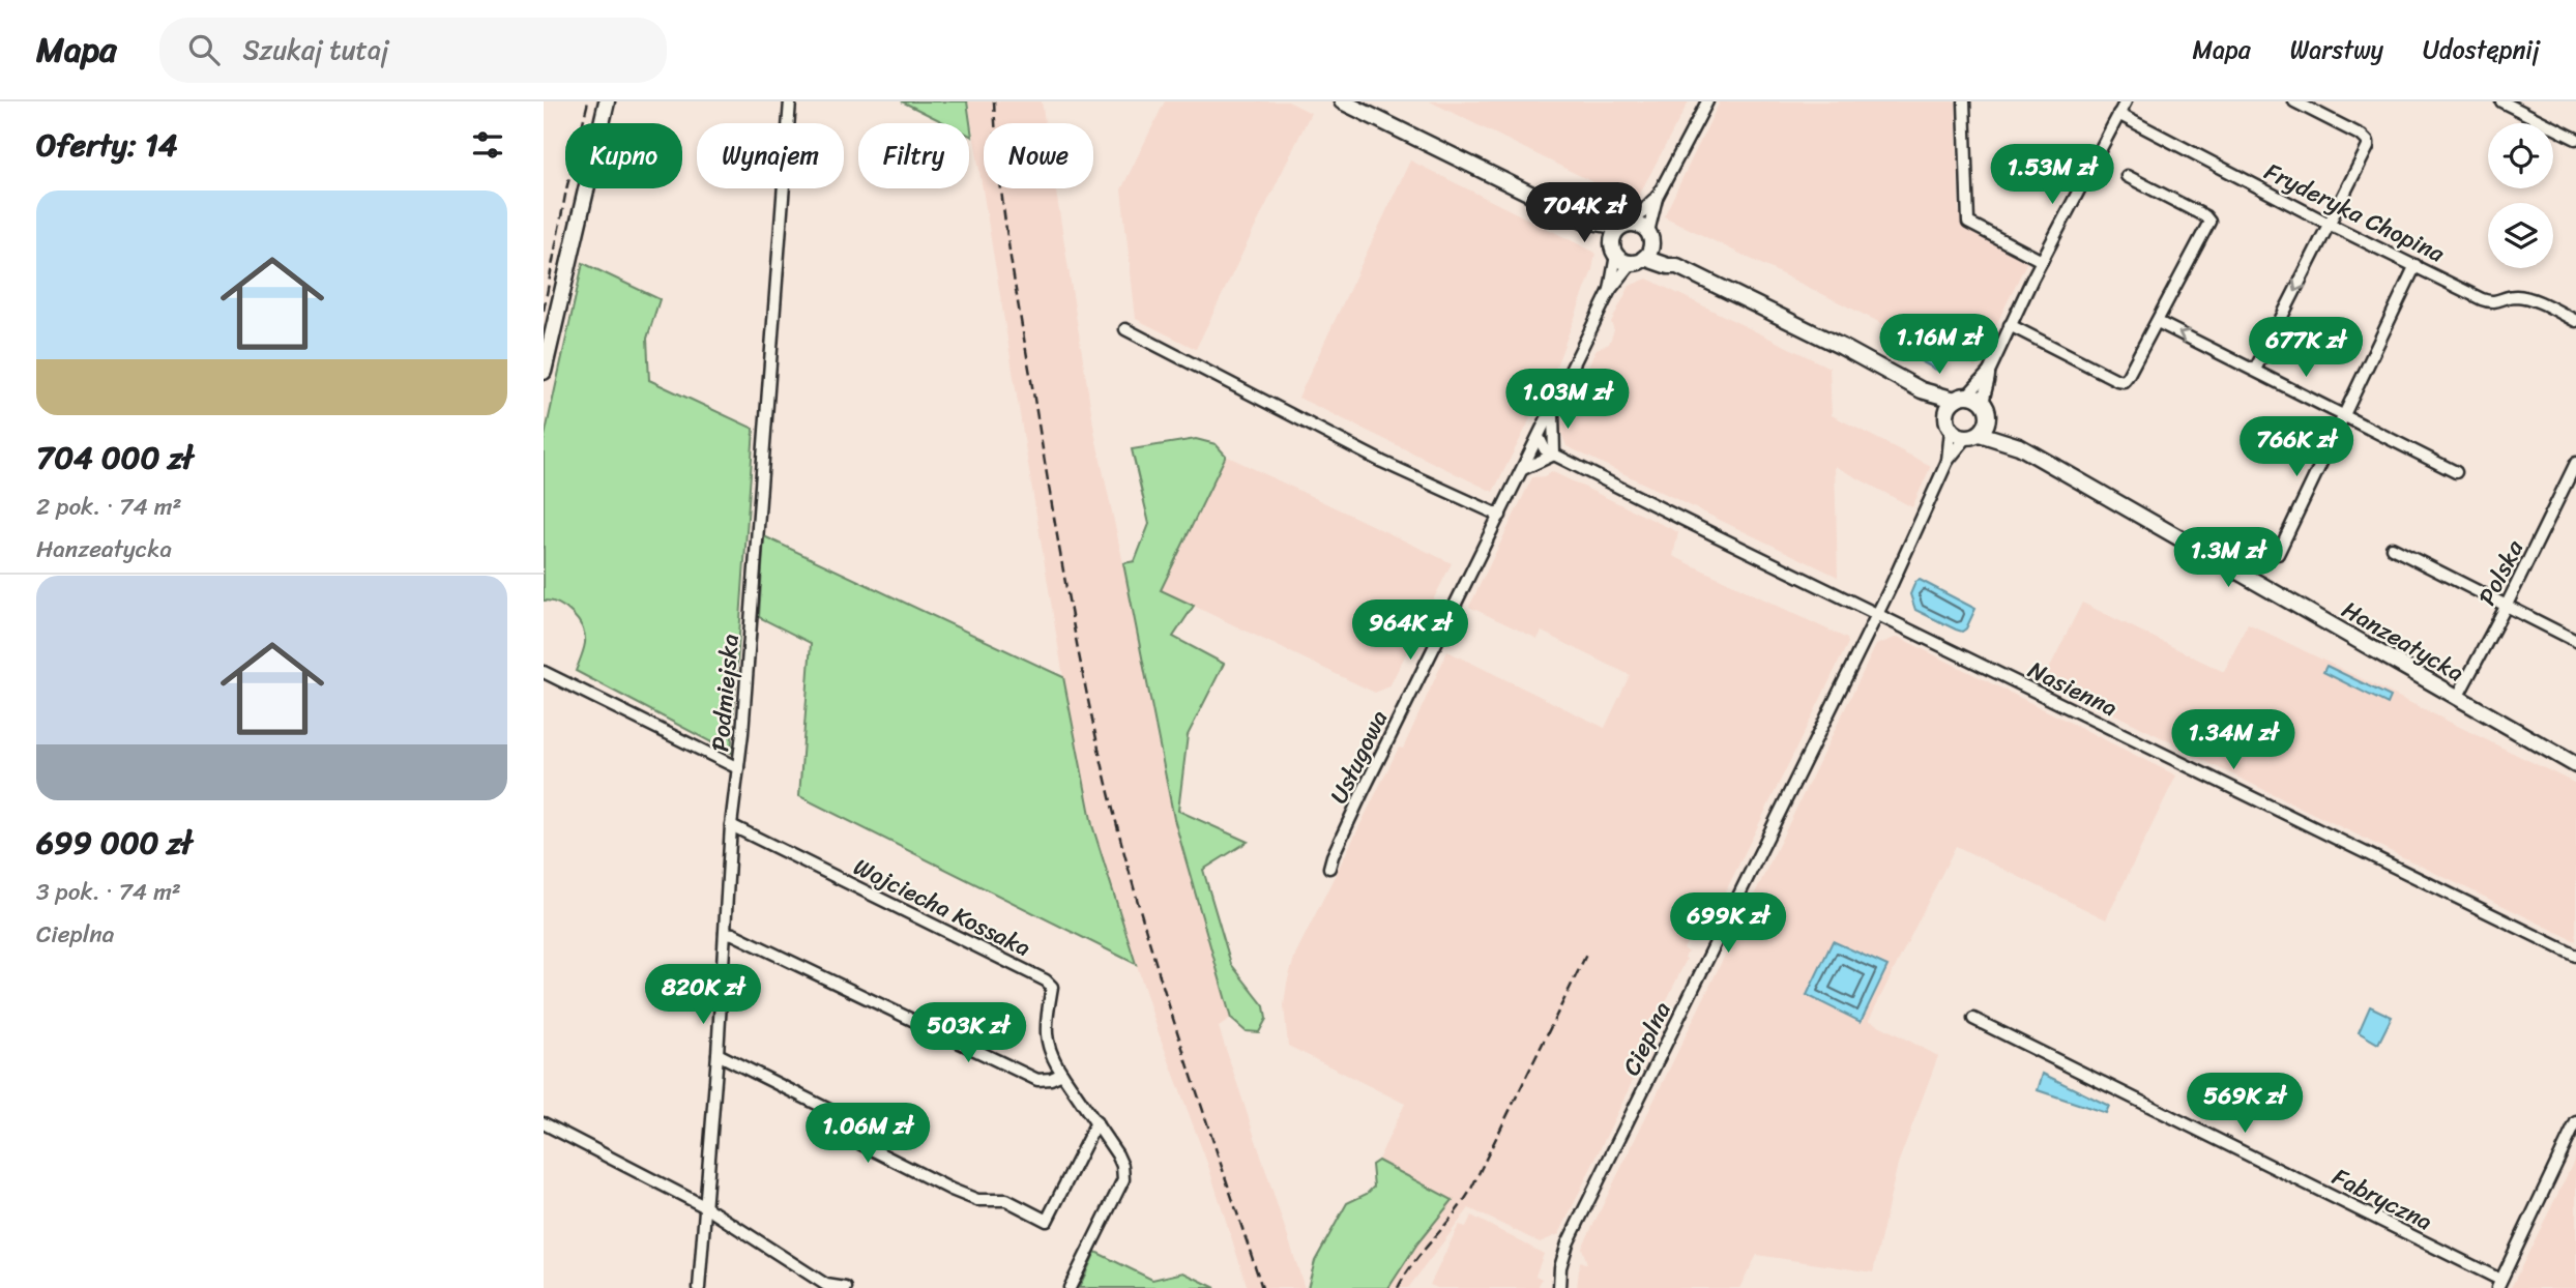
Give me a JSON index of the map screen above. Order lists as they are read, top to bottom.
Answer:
{
  "streets": {
    "street": [
      "Fryderyka Chopina",
      "Polska",
      "Hanzeatycka",
      "Nasienna",
      "Podmiejska",
      "Usługowa",
      "Wojciecha Kossaka",
      "Cieplna",
      "Fabryczna"
    ]
  },
  "crossings": [
    ["Polska", "Hanzeatycka"],
    ["Nasienna", "Usługowa"],
    ["Nasienna", "Cieplna"],
    ["Podmiejska", "Wojciecha Kossaka"]
  ],
  "page": {
    "header": "Mapa",
    "search": "Szukaj tutaj",
    "nav": ["Mapa", "Warstwy", "Udostępnij"],
    "heading": "Oferty: 14",
    "chip": [
      "Kupno",
      "Wynajem",
      "Filtry",
      "Nowe"
    ],
    "price": [
      "1.53M zł",
      "704K zł",
      "1.16M zł",
      "677K zł",
      "1.03M zł",
      "766K zł",
      "1.3M zł",
      "964K zł",
      "1.34M zł",
      "699K zł",
      "820K zł",
      "503K zł",
      "569K zł",
      "1.06M zł"
    ],
    "list": [
      {
        "name": "704 000 zł",
        "note": "2 pok. · 74 m² · Hanzeatycka"
      },
      {
        "name": "699 000 zł",
        "note": "3 pok. · 74 m² · Cieplna"
      }
    ]
  }
}
